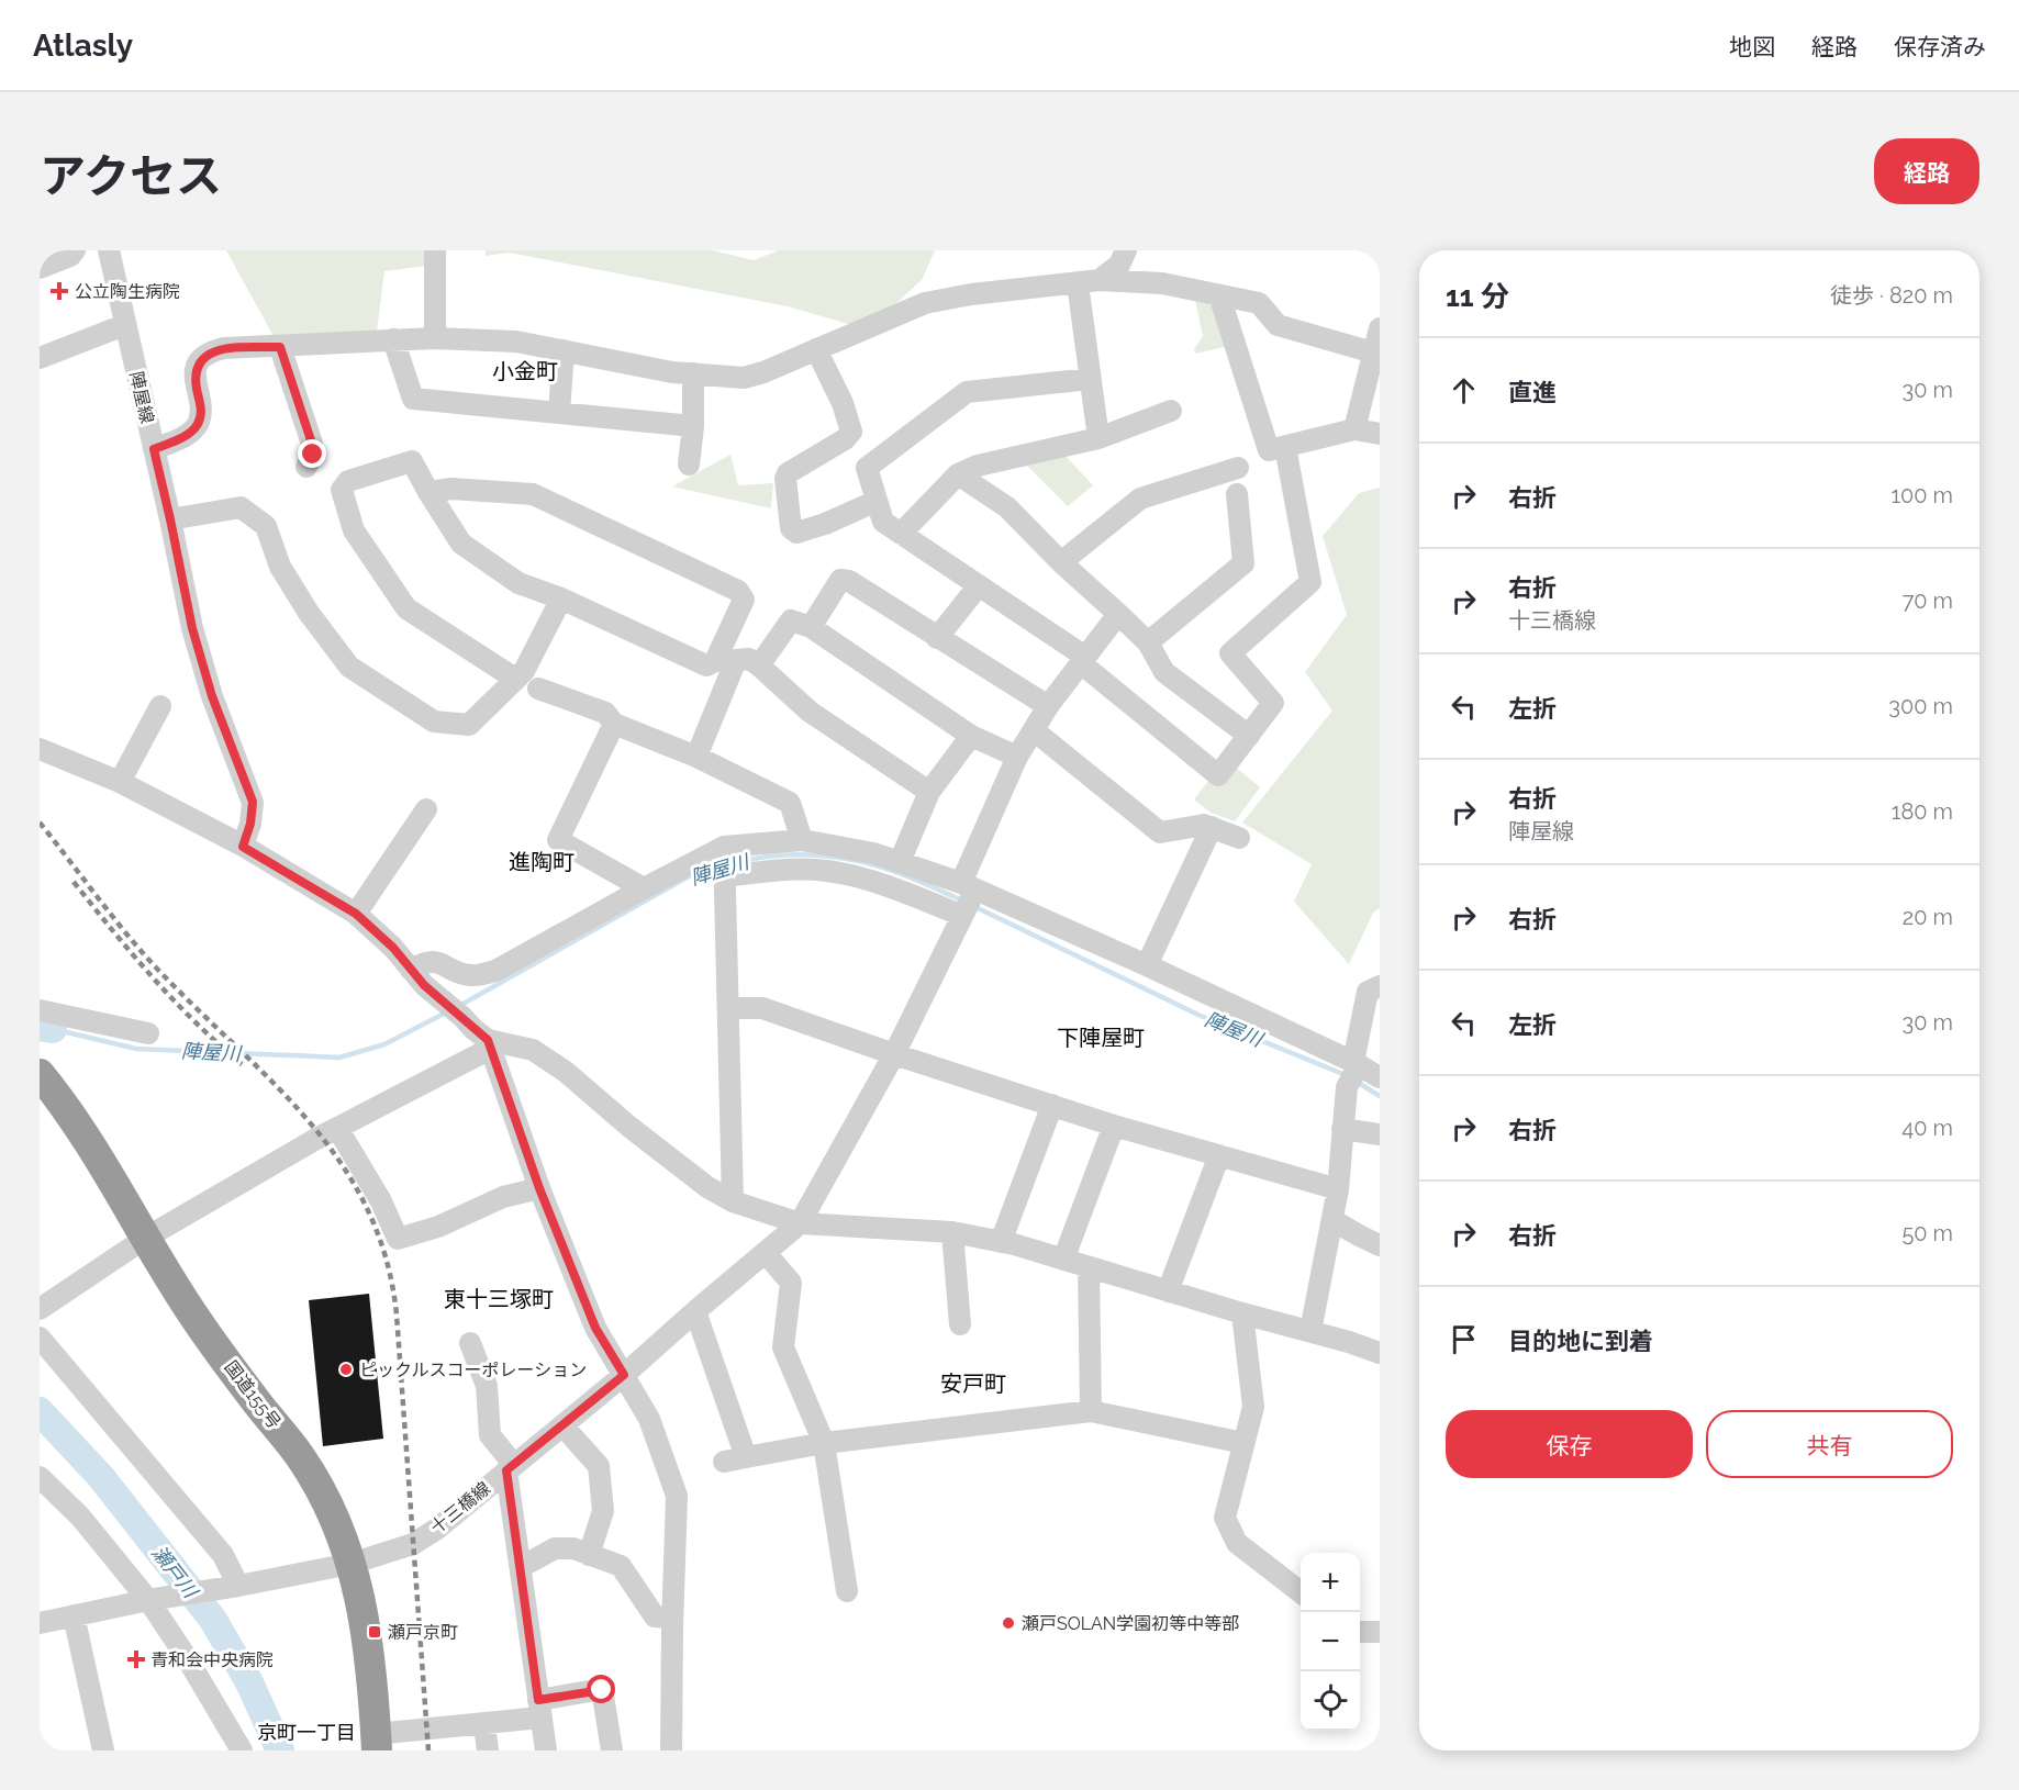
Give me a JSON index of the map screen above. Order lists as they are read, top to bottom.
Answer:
{
  "streets": {
    "highway": ["国道155号"],
    "street": ["陣屋線", "十三橋線"]
  },
  "crossings": [
    ["国道155号", "十三橋線"]
  ],
  "districts": [
    "小金町",
    "進陶町",
    "下陣屋町",
    "東十三塚町",
    "安戸町",
    "京町一丁目"
  ],
  "water": ["陣屋川", "瀬戸川"],
  "places": {
    "health": ["公立陶生病院", "青和会中央病院"],
    "other": ["ピックルスコーポレーション", "瀬戸SOLAN学園初等中等部"],
    "transit": ["瀬戸京町"]
  },
  "page": {
    "header": "Atlasly",
    "nav": ["地図", "経路", "保存済み"],
    "title": "アクセス",
    "buttons": [
      "経路",
      ["保存", "共有"]
    ],
    "heading": ["11 分", "徒歩 · 820 m"],
    "list": [
      ["直進", "30 m"],
      ["右折", "100 m"],
      ["右折", "十三橋線", "70 m"],
      ["左折", "300 m"],
      ["右折", "陣屋線", "180 m"],
      ["右折", "20 m"],
      ["左折", "30 m"],
      ["右折", "40 m"],
      ["右折", "50 m"],
      "目的地に到着"
    ],
    "map_buttons": ["+", "−"]
  }
}
